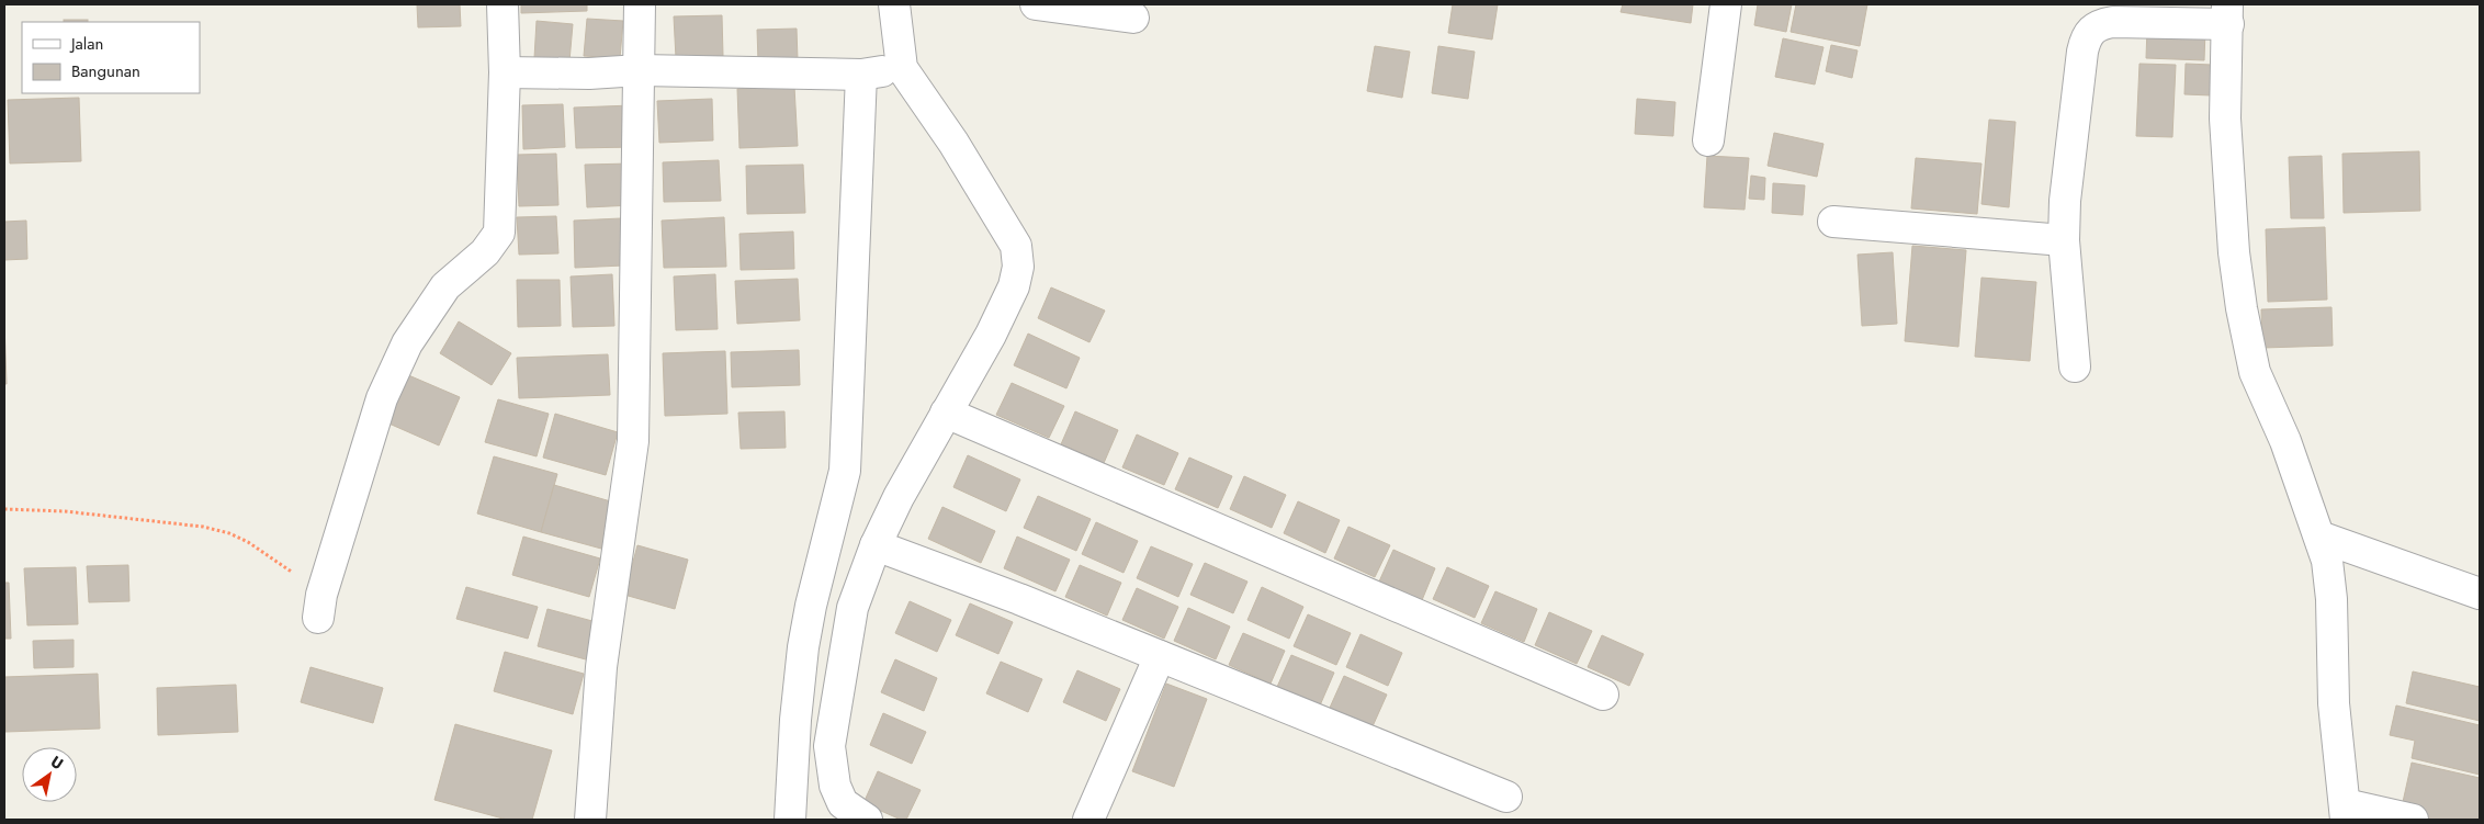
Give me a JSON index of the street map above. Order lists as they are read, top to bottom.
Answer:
{
  "legend": ["Jalan", "Bangunan"],
  "north": "top right"
}
